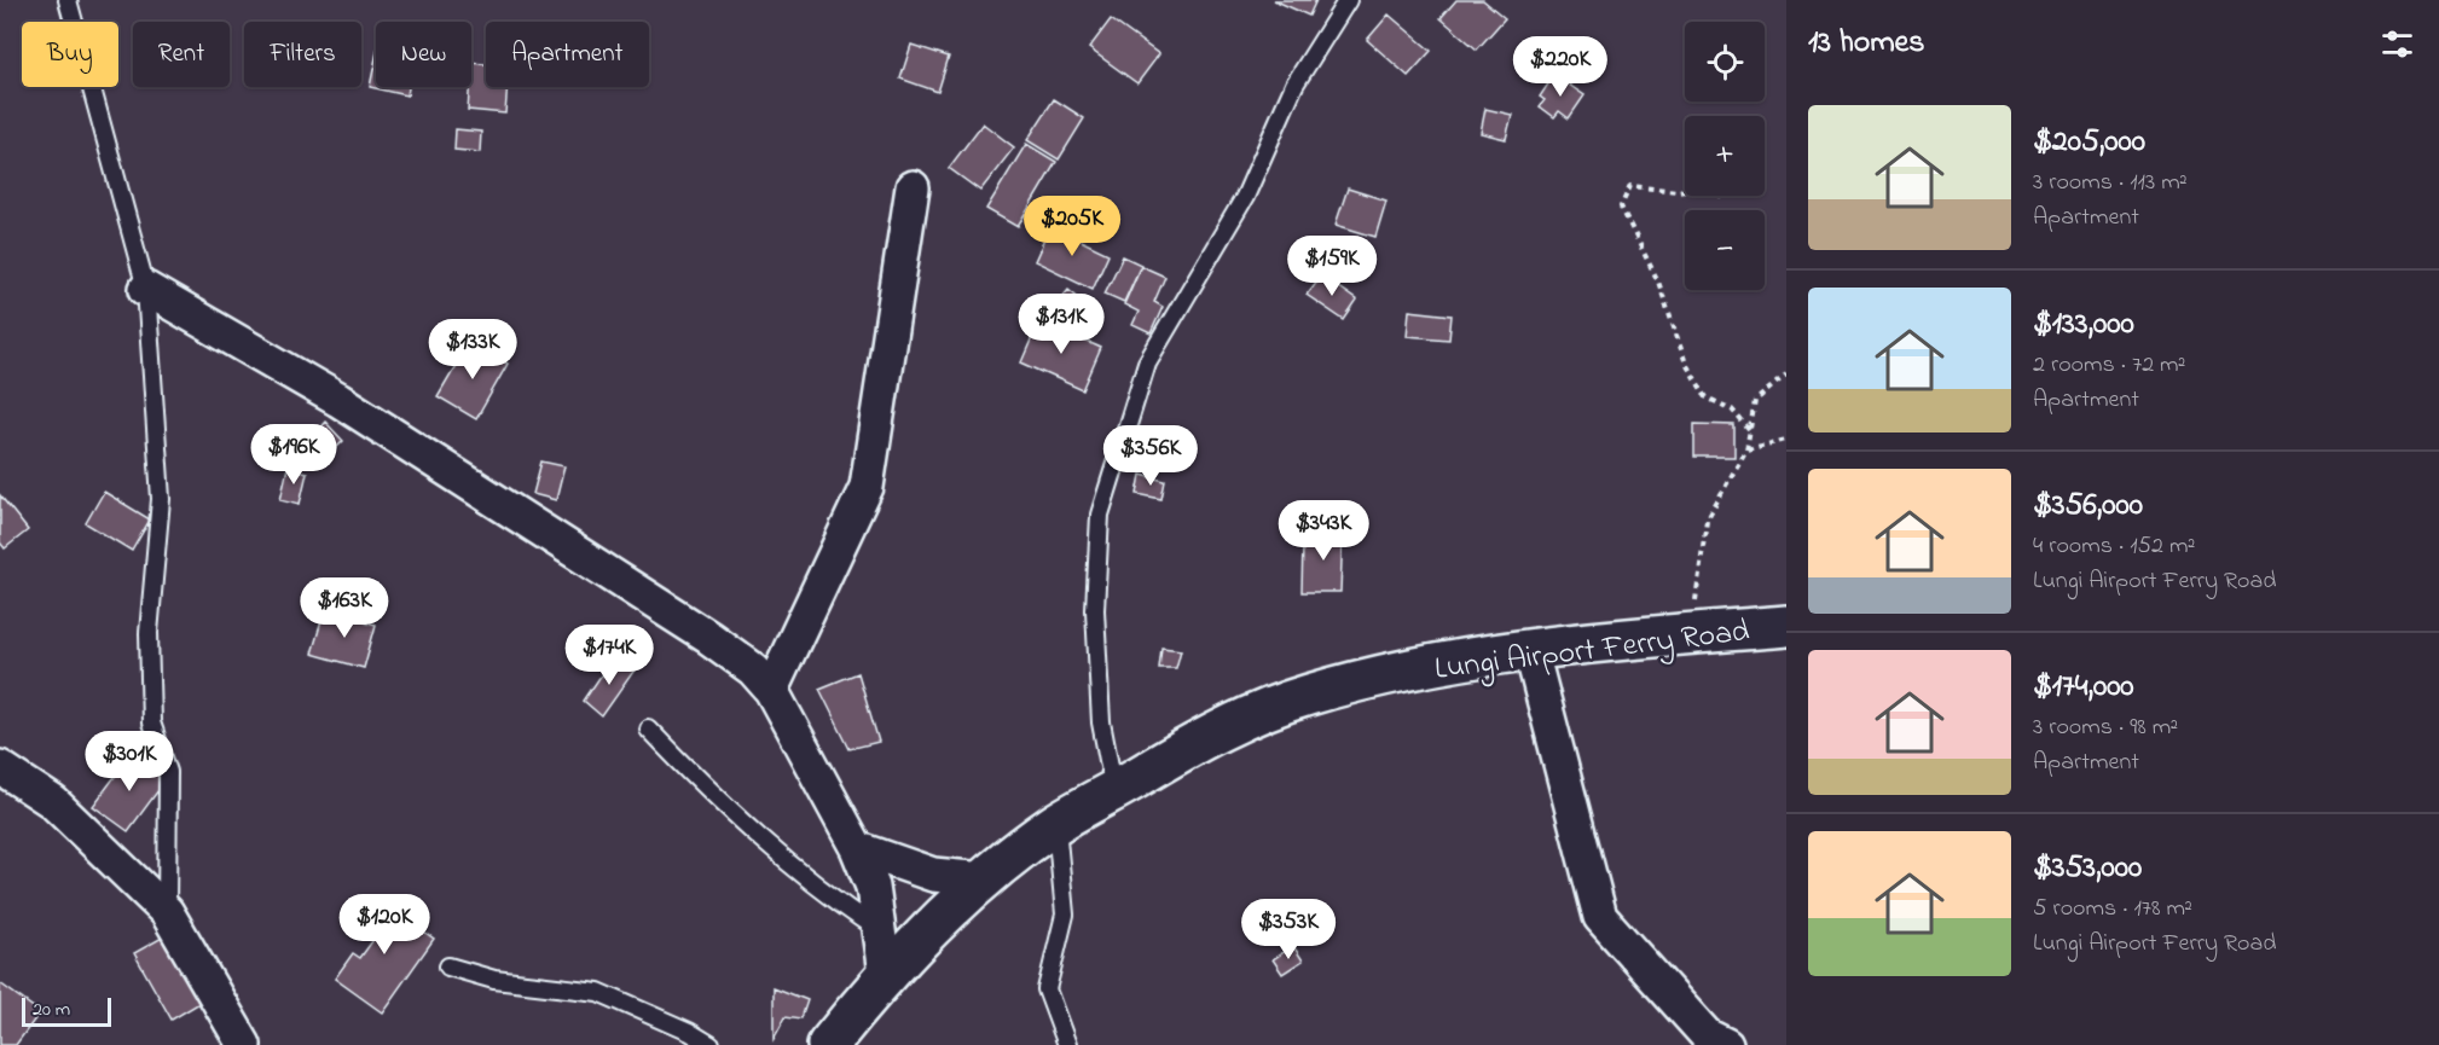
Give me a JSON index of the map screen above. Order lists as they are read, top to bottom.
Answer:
{
  "streets": {
    "main road": ["Lungi Airport Ferry Road"]
  },
  "scale_bar": "20 m",
  "page": {
    "heading": "13 homes",
    "map_buttons": ["+", "−"],
    "chip": [
      "Buy",
      "Rent",
      "Filters",
      "New",
      "Apartment"
    ],
    "price": [
      "$220K",
      "$205K",
      "$159K",
      "$131K",
      "$133K",
      "$196K",
      "$356K",
      "$343K",
      "$163K",
      "$174K",
      "$301K",
      "$120K",
      "$353K"
    ],
    "list": [
      {
        "name": "$205,000",
        "note": "3 rooms · 113 m² · Apartment"
      },
      {
        "name": "$133,000",
        "note": "2 rooms · 72 m² · Apartment"
      },
      {
        "name": "$356,000",
        "note": "4 rooms · 152 m² · Lungi Airport Ferry Road"
      },
      {
        "name": "$174,000",
        "note": "3 rooms · 98 m² · Apartment"
      },
      {
        "name": "$353,000",
        "note": "5 rooms · 178 m² · Lungi Airport Ferry Road"
      }
    ],
    "scale": "20 m"
  }
}
